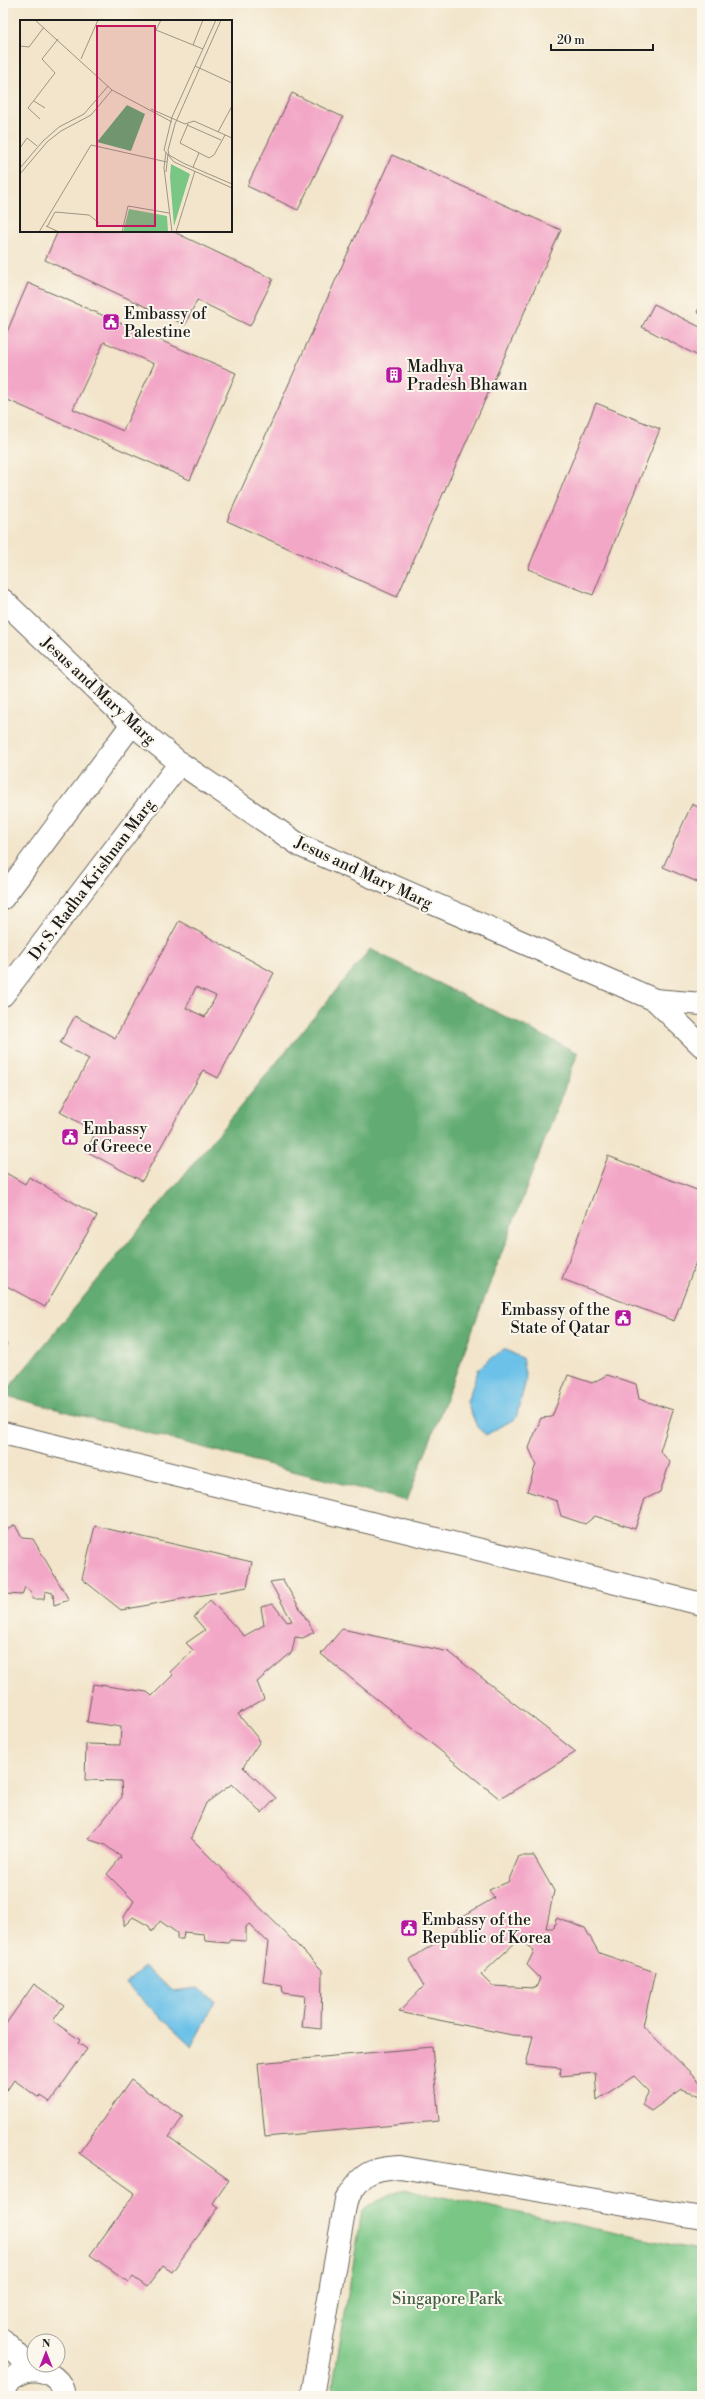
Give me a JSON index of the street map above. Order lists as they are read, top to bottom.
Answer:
{
  "streets": {
    "street": ["Jesus and Mary Marg", "Dr S. Radha Krishnan Marg"]
  },
  "crossings": [
    ["Jesus and Mary Marg", "Dr S. Radha Krishnan Marg"]
  ],
  "parks": ["Singapore Park"],
  "places": {
    "public building": [
      "Embassy of Palestine",
      "Embassy of Greece",
      "Embassy of the State of Qatar",
      "Embassy of the Republic of Korea"
    ],
    "building": ["Madhya Pradesh Bhawan"]
  },
  "scale_bar": "20 m",
  "north": "top"
}
